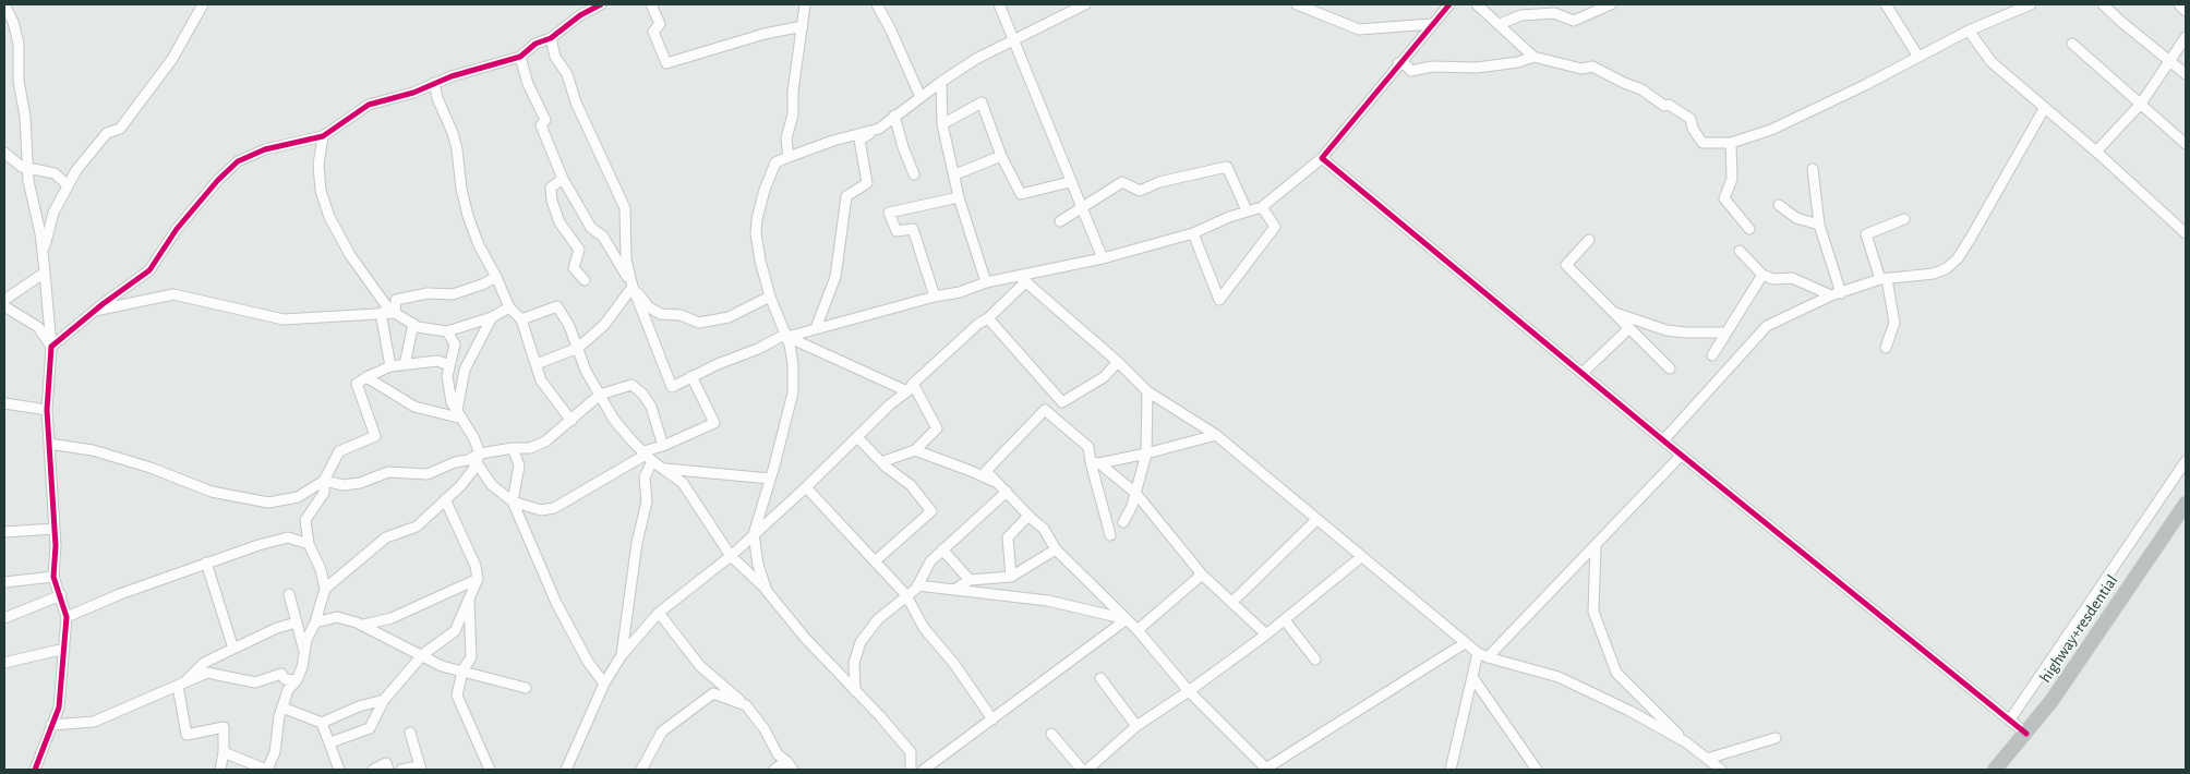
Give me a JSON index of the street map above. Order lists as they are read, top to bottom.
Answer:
{
  "streets": {
    "highway": ["highway+resdential"]
  }
}
